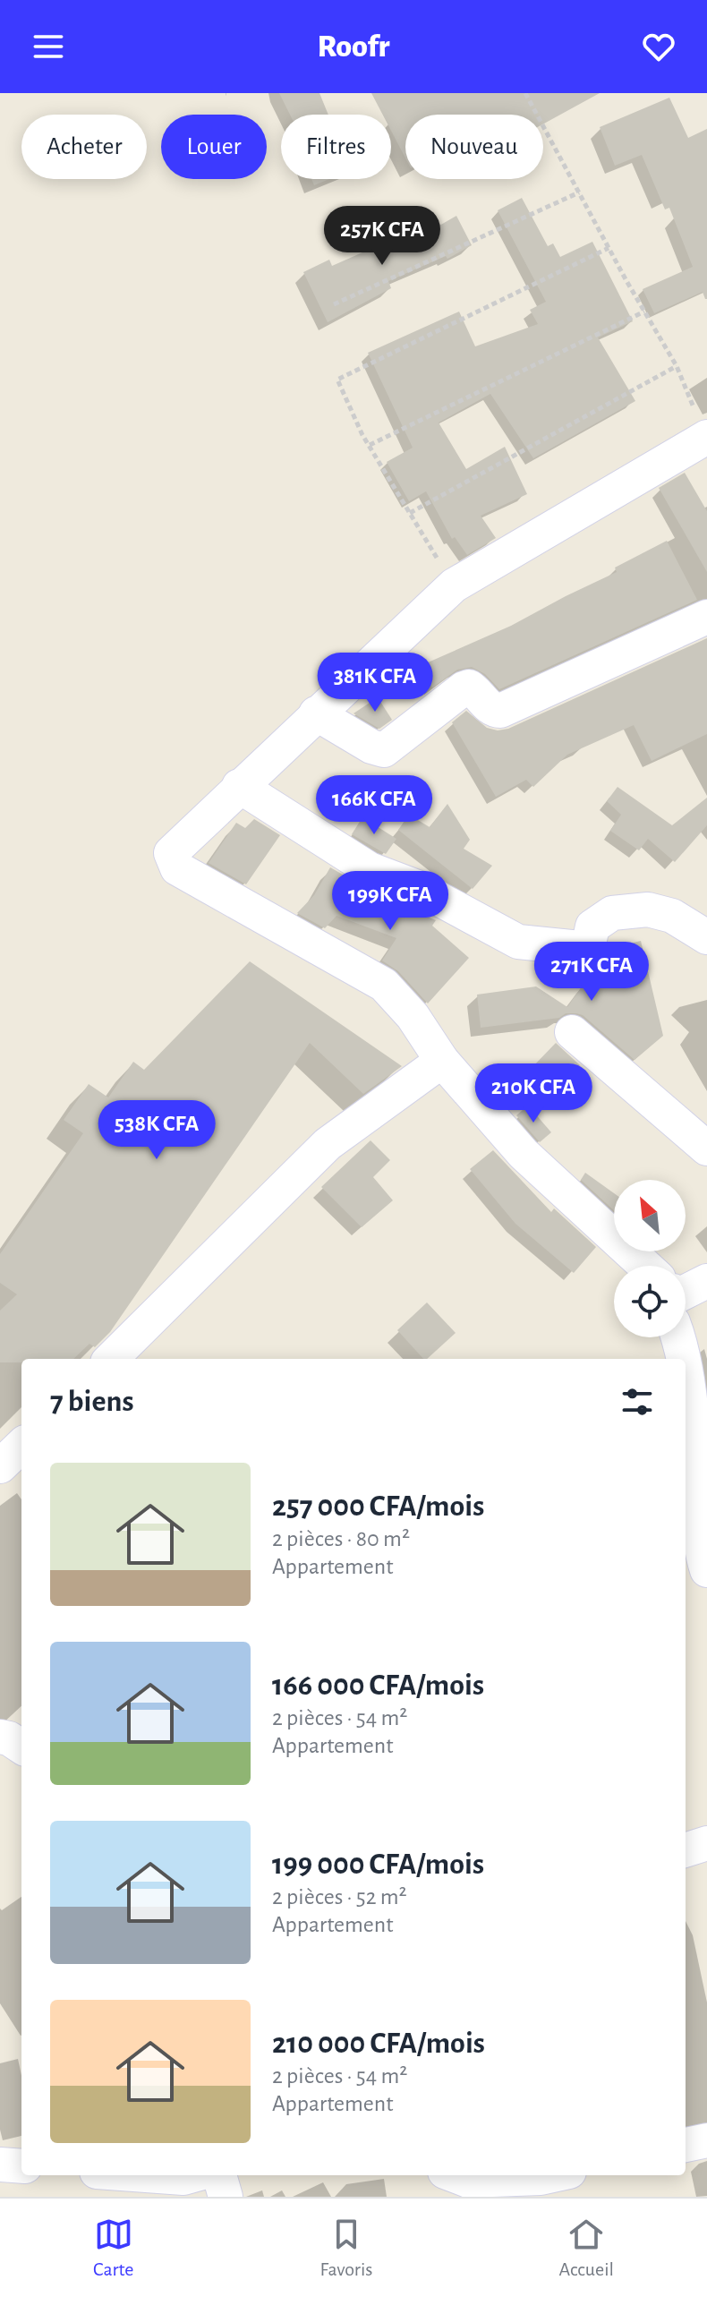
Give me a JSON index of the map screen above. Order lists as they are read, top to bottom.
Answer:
{
  "north": "top left",
  "page": {
    "header": "Roofr",
    "chip": [
      "Acheter",
      "Louer",
      "Filtres",
      "Nouveau"
    ],
    "price": [
      "257K CFA",
      "381K CFA",
      "166K CFA",
      "199K CFA",
      "271K CFA",
      "210K CFA",
      "538K CFA"
    ],
    "heading": "7 biens",
    "list": [
      {
        "name": "257 000 CFA/mois",
        "note": "2 pièces · 80 m² · Appartement"
      },
      {
        "name": "166 000 CFA/mois",
        "note": "2 pièces · 54 m² · Appartement"
      },
      {
        "name": "199 000 CFA/mois",
        "note": "2 pièces · 52 m² · Appartement"
      },
      {
        "name": "210 000 CFA/mois",
        "note": "2 pièces · 54 m² · Appartement"
      }
    ],
    "tabs": ["Carte", "Favoris", "Accueil"]
  }
}
